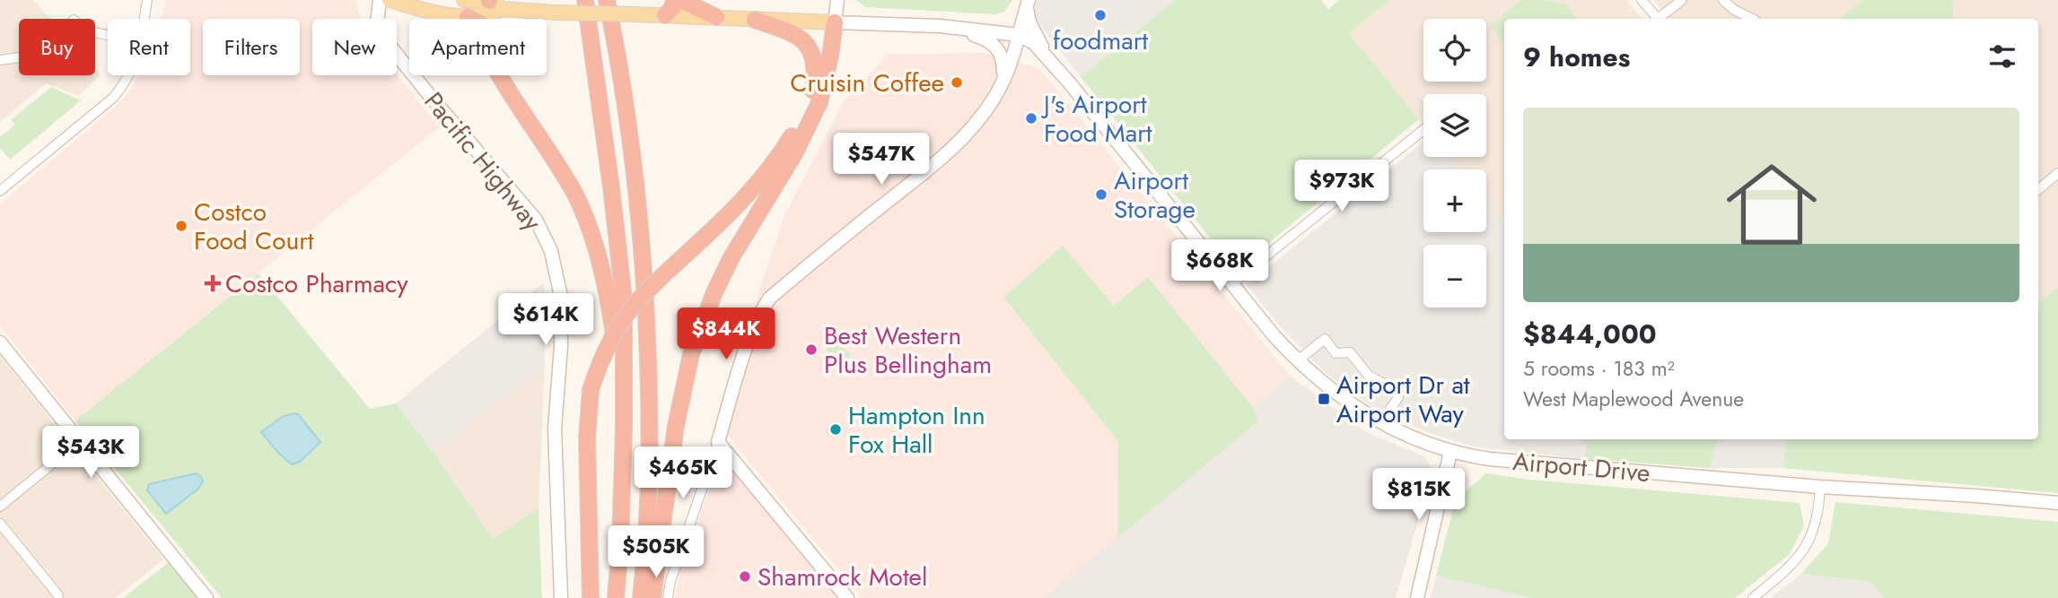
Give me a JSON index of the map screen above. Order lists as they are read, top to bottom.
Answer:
{
  "streets": {
    "street": ["Pacific Highway", "Airport Drive"]
  },
  "places": {
    "other": [
      "foodmart",
      "Cruisin Coffee",
      "J's Airport Food Mart",
      "Airport Storage",
      "Costco Food Court",
      "Best Western Plus Bellingham",
      "Hampton Inn Fox Hall",
      "Shamrock Motel"
    ],
    "health": ["Costco Pharmacy"],
    "transit": ["Airport Dr at Airport Way"]
  },
  "page": {
    "map_buttons": ["+", "−"],
    "chip": [
      "Buy",
      "Rent",
      "Filters",
      "New",
      "Apartment"
    ],
    "heading": "9 homes",
    "list": [
      {
        "name": "$844,000",
        "note": "5 rooms · 183 m² · West Maplewood Avenue"
      }
    ],
    "price": [
      "$547K",
      "$973K",
      "$668K",
      "$614K",
      "$844K",
      "$543K",
      "$465K",
      "$815K",
      "$505K"
    ]
  }
}
